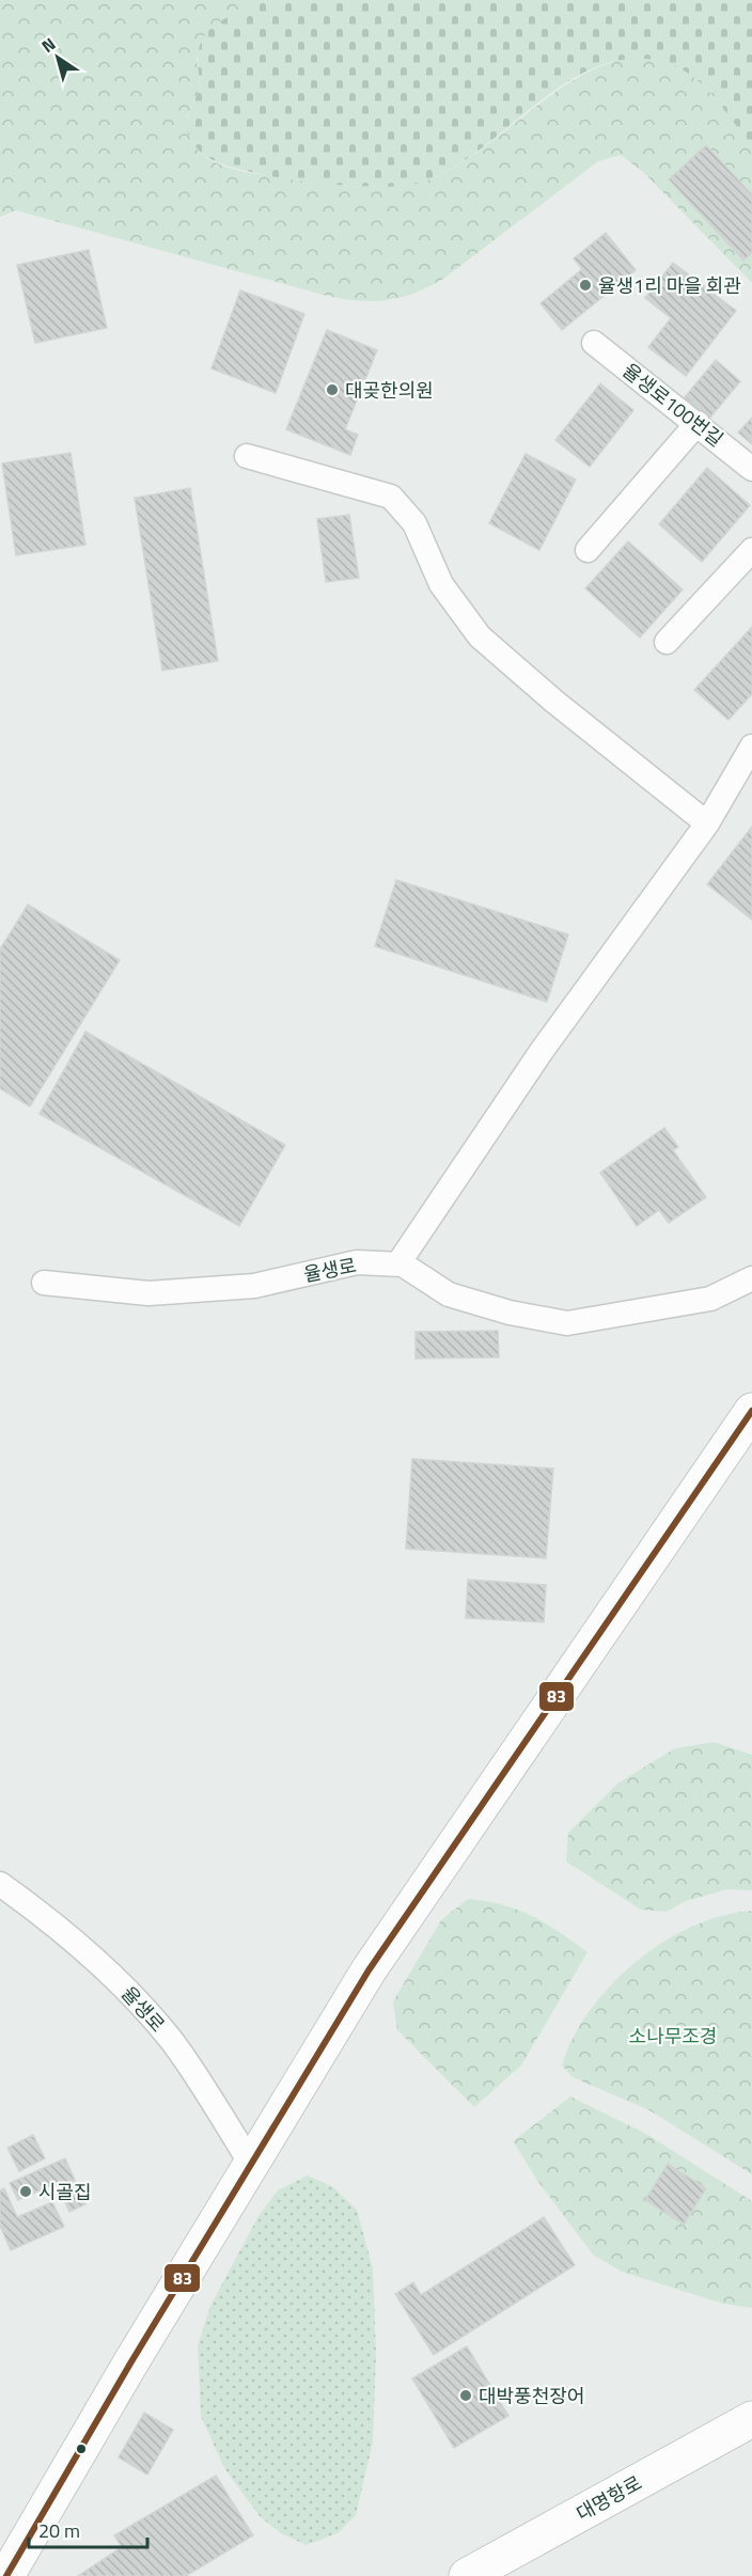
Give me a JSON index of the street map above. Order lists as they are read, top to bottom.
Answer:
{
  "streets": {
    "street": ["대명항로"],
    "lane": ["율생로100번길", "율생로"]
  },
  "parks": ["소나무조경"],
  "places": [
    "율생1리 마을 회관",
    "대곶한의원",
    "시골집",
    "대박풍천장어"
  ],
  "lines": ["transit line 83"],
  "scale_bar": "20 m",
  "north": "top left"
}
